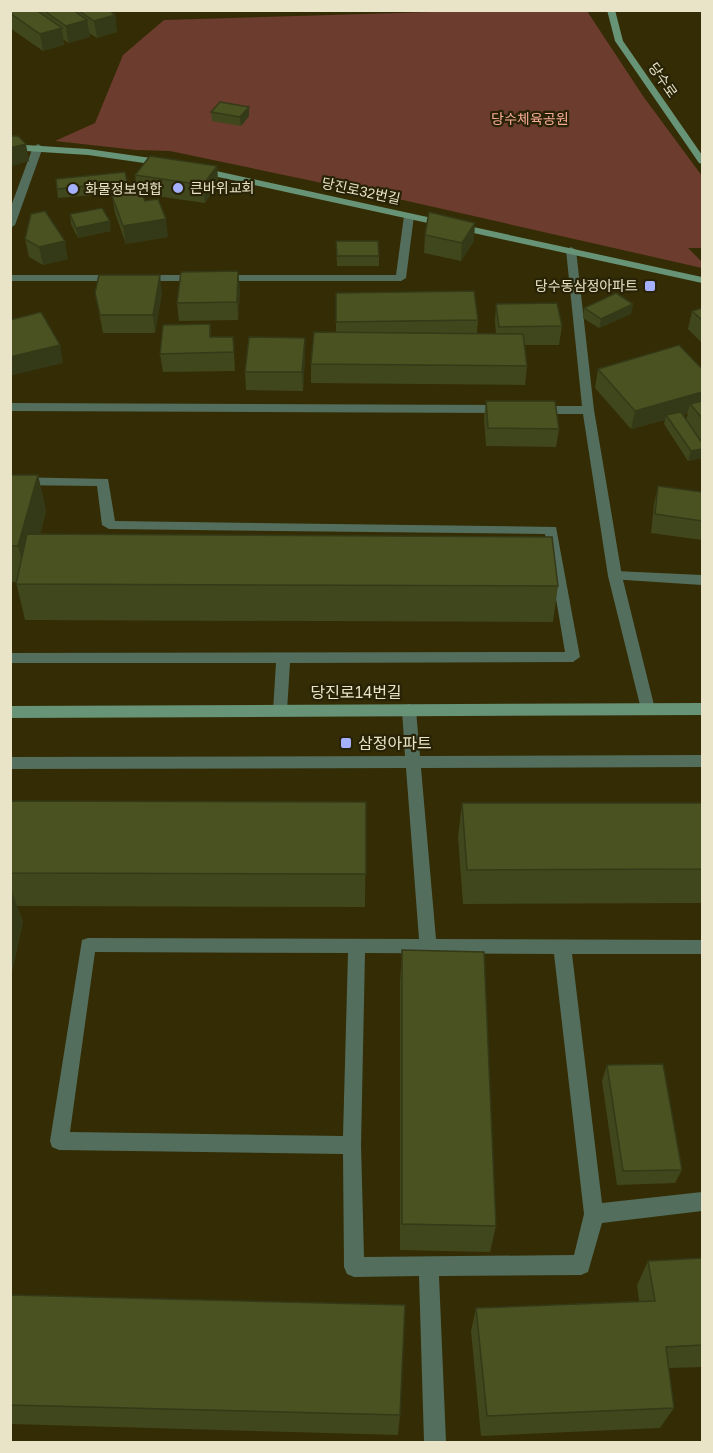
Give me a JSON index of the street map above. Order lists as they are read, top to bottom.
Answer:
{
  "streets": {
    "street": ["당수로", "당진로32번길", "당진로14번길"]
  },
  "parks": ["당수체육공원"],
  "places": {
    "other": ["큰바위교회", "화물정보연합"],
    "transit": ["당수동삼정아파트", "삼정아파트"]
  }
}
